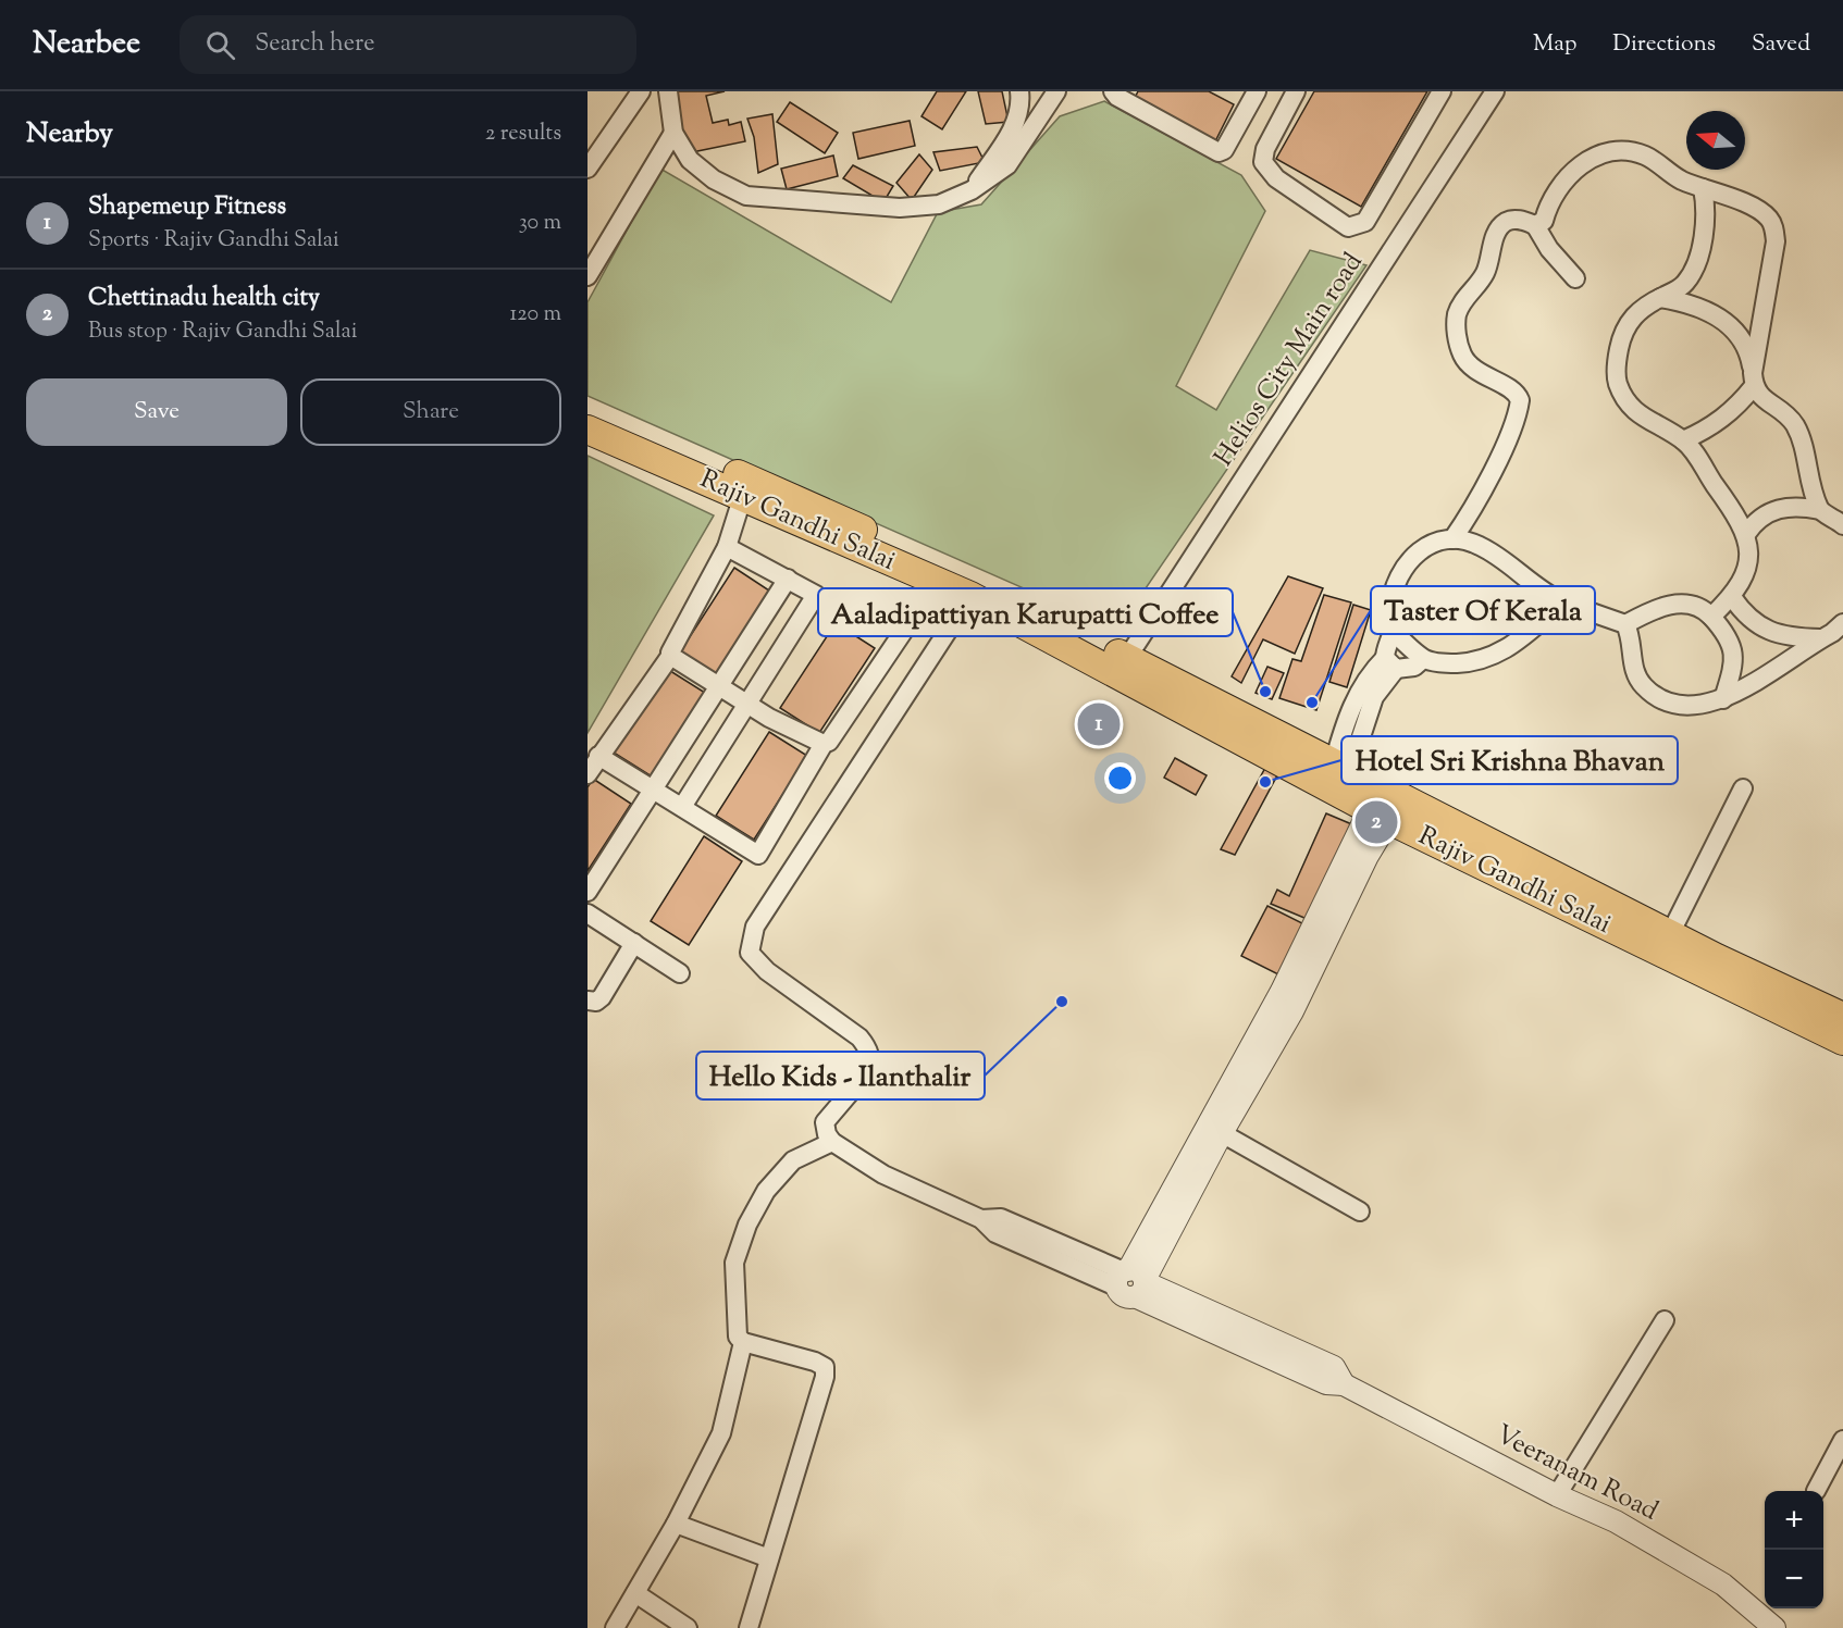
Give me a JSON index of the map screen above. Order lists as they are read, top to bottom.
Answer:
{
  "streets": {
    "main road": ["Rajiv Gandhi Salai"],
    "street": ["Helios City Main road", "Veeranam Road"]
  },
  "crossings": [
    ["Helios City Main road", "Rajiv Gandhi Salai"]
  ],
  "places": [
    "Aaladipattiyan Karupatti Coffee",
    "Taster Of Kerala",
    "Hotel Sri Krishna Bhavan",
    "Hello Kids - Ilanthalir"
  ],
  "north": "left",
  "page": {
    "header": "Nearbee",
    "search": "Search here",
    "nav": ["Map", "Directions", "Saved"],
    "heading": ["Nearby", "2 results"],
    "list": [
      {
        "mark": "1",
        "name": "Shapemeup Fitness",
        "note": "Sports · Rajiv Gandhi Salai",
        "value": "30 m"
      },
      {
        "mark": "2",
        "name": "Chettinadu health city",
        "note": "Bus stop · Rajiv Gandhi Salai",
        "value": "120 m"
      }
    ],
    "buttons": ["Save", "Share"],
    "pins": ["1", "2"],
    "map_buttons": ["+", "−"]
  }
}
